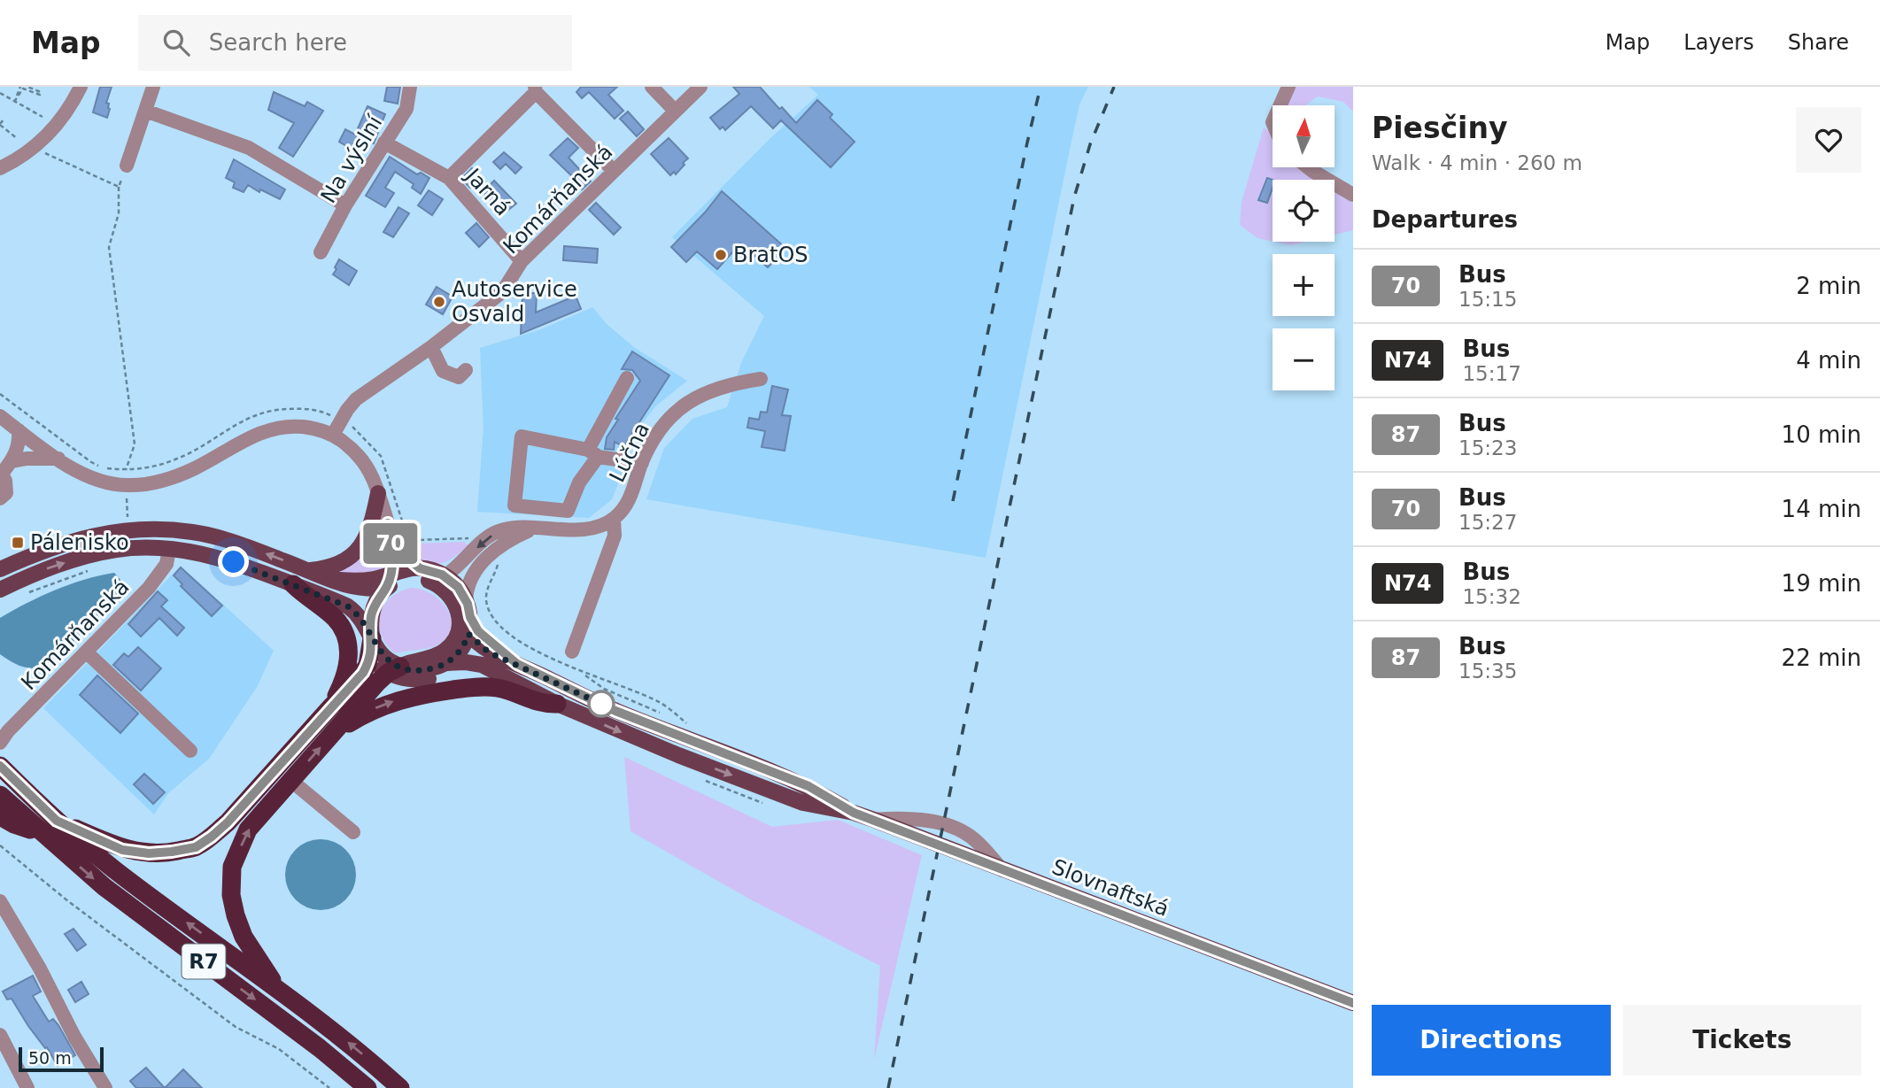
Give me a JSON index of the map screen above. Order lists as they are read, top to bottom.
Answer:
{
  "streets": {
    "highway": ["R7"],
    "main road": ["Slovnaftská"],
    "street": [
      "Na výslní",
      "Jarná",
      "Komárňanská",
      "Lúčna"
    ]
  },
  "crossings": [
    ["Na výslní", "Jarná"],
    ["Jarná", "Komárňanská"]
  ],
  "places": {
    "other": ["BratOS", "Autoservice Osvald"],
    "transit": ["Pálenisko"]
  },
  "lines": ["bus line 70"],
  "scale_bar": "50 m",
  "north": "top",
  "page": {
    "header": "Map",
    "search": "Search here",
    "nav": ["Map", "Layers", "Share"],
    "on_map": "70",
    "heading": [
      ["Piesčiny", "Walk · 4 min · 260 m"],
      "Departures"
    ],
    "map_buttons": ["+", "−"],
    "list": [
      {
        "mark": "70",
        "name": "Bus",
        "note": "15:15",
        "value": "2 min"
      },
      {
        "mark": "N74",
        "name": "Bus",
        "note": "15:17",
        "value": "4 min"
      },
      {
        "mark": "87",
        "name": "Bus",
        "note": "15:23",
        "value": "10 min"
      },
      {
        "mark": "70",
        "name": "Bus",
        "note": "15:27",
        "value": "14 min"
      },
      {
        "mark": "N74",
        "name": "Bus",
        "note": "15:32",
        "value": "19 min"
      },
      {
        "mark": "87",
        "name": "Bus",
        "note": "15:35",
        "value": "22 min"
      }
    ],
    "buttons": ["Directions", "Tickets"],
    "scale": "50 m"
  }
}
